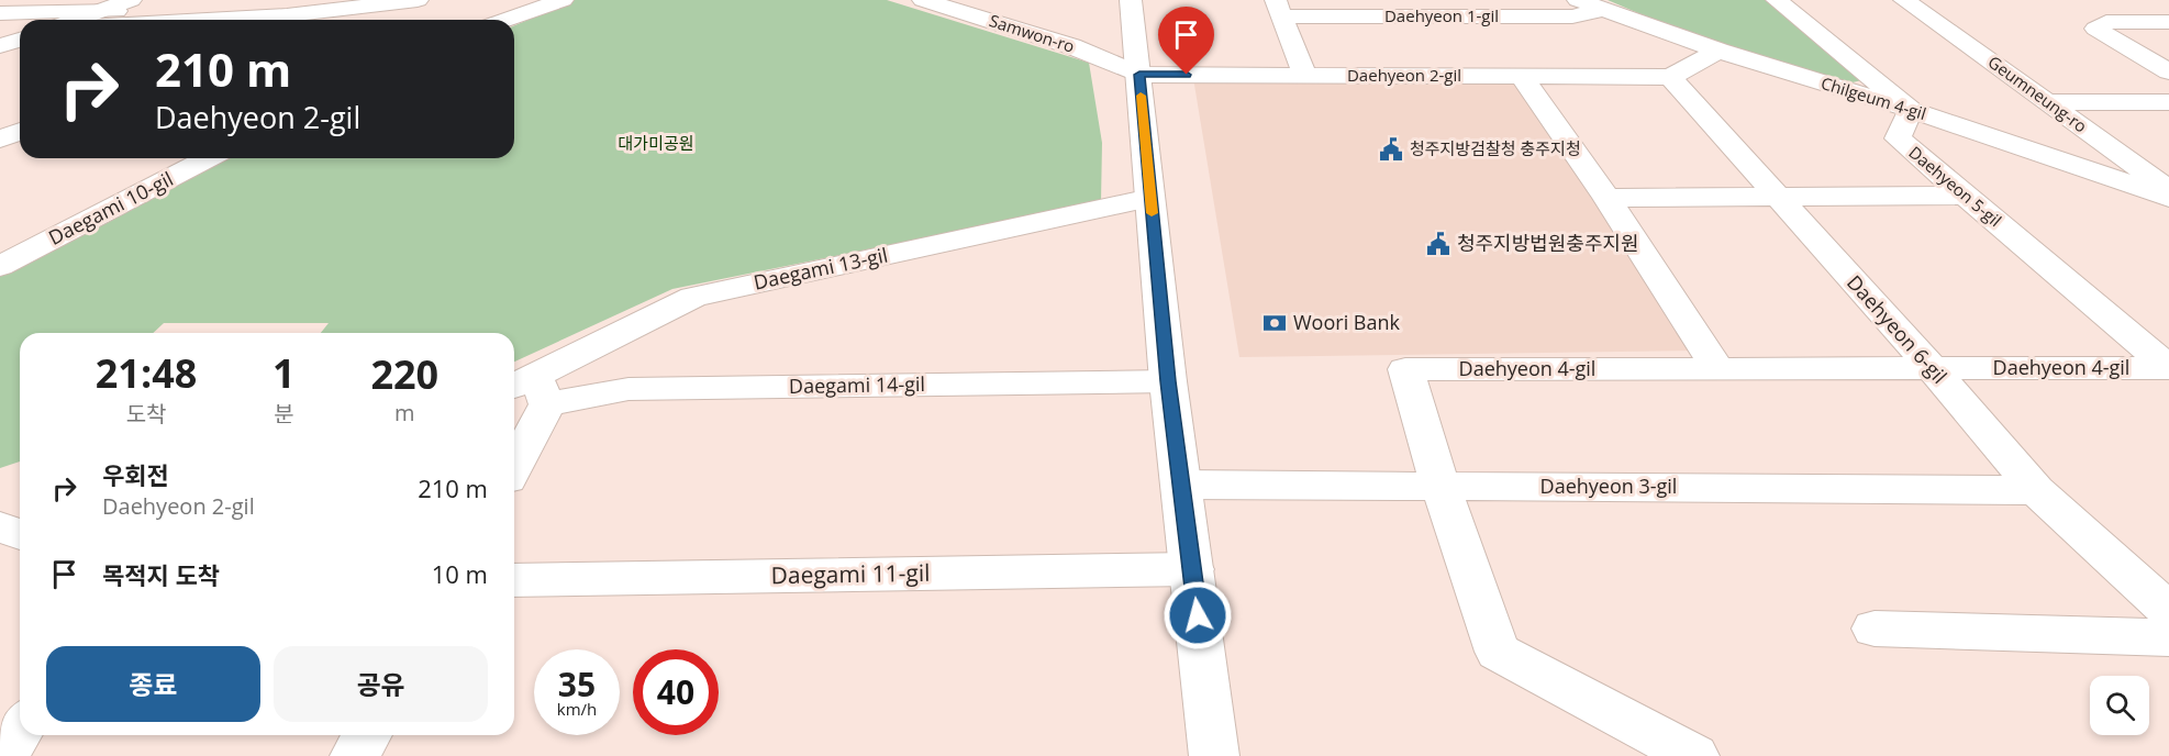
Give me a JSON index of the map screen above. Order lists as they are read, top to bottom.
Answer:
{
  "streets": {
    "street": [
      "Daehyeon 1-gil",
      "Samwon-ro",
      "Daehyeon 2-gil",
      "Geumneung-ro",
      "Chilgeum 4-gil",
      "Daehyeon 5-gil",
      "Daegami 10-gil",
      "Daegami 13-gil",
      "Daehyeon 6-gil",
      "Daehyeon 4-gil",
      "Daegami 14-gil",
      "Daehyeon 3-gil",
      "Daegami 11-gil"
    ]
  },
  "crossings": [
    ["Daehyeon 1-gil", "Chilgeum 4-gil"],
    ["Samwon-ro", "Daehyeon 2-gil"],
    ["Daehyeon 2-gil", "Daehyeon 6-gil"],
    ["Chilgeum 4-gil", "Daehyeon 5-gil"],
    ["Daehyeon 5-gil", "Daehyeon 4-gil"],
    ["Daegami 13-gil", "Daegami 14-gil"],
    ["Daehyeon 6-gil", "Daehyeon 4-gil"],
    ["Daehyeon 6-gil", "Daehyeon 3-gil"],
    ["Daehyeon 4-gil", "Daehyeon 3-gil"]
  ],
  "parks": ["대가미공원"],
  "places": {
    "public building": ["청주지방검찰청 충주지청", "청주지방법원충주지원"],
    "bank": ["Woori Bank"]
  },
  "page": {
    "turn": ["210 m", "Daehyeon 2-gil"],
    "eta": [
      "21:48",
      "도착",
      "1",
      "분",
      "220",
      "m"
    ],
    "list": [
      {
        "name": "우회전",
        "note": "Daehyeon 2-gil",
        "value": "210 m"
      },
      {
        "name": "목적지 도착",
        "value": "10 m"
      }
    ],
    "buttons": ["종료", "공유"],
    "speed": "35 km/h",
    "limit": "40"
  }
}
